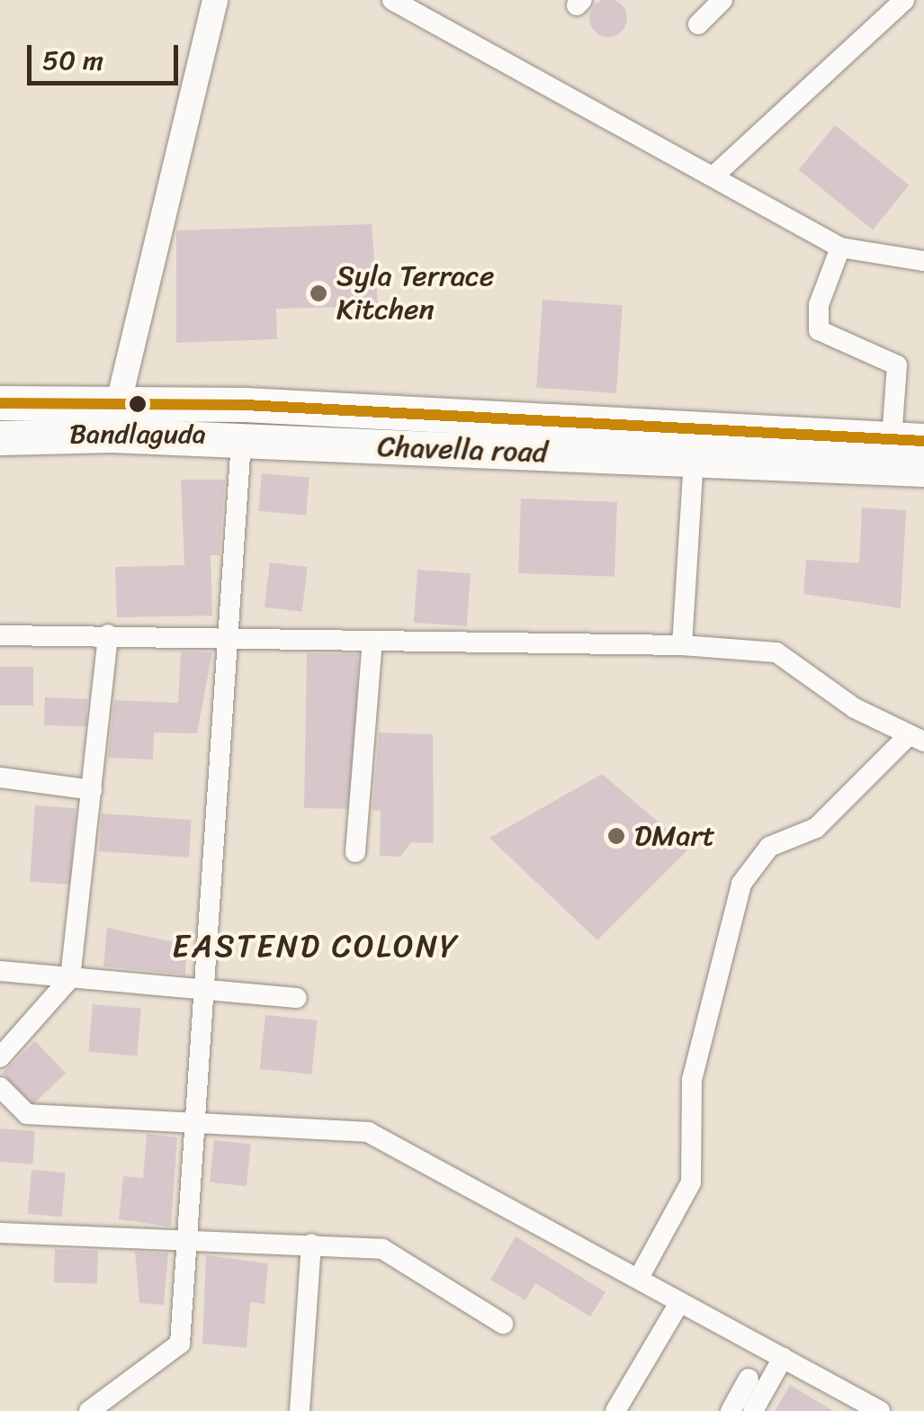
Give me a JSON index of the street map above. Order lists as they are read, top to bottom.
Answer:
{
  "streets": {
    "highway": ["Chavella road"]
  },
  "districts": ["EASTEND COLONY"],
  "places": ["Syla Terrace Kitchen", "Bandlaguda", "DMart"],
  "scale_bar": "50 m"
}
